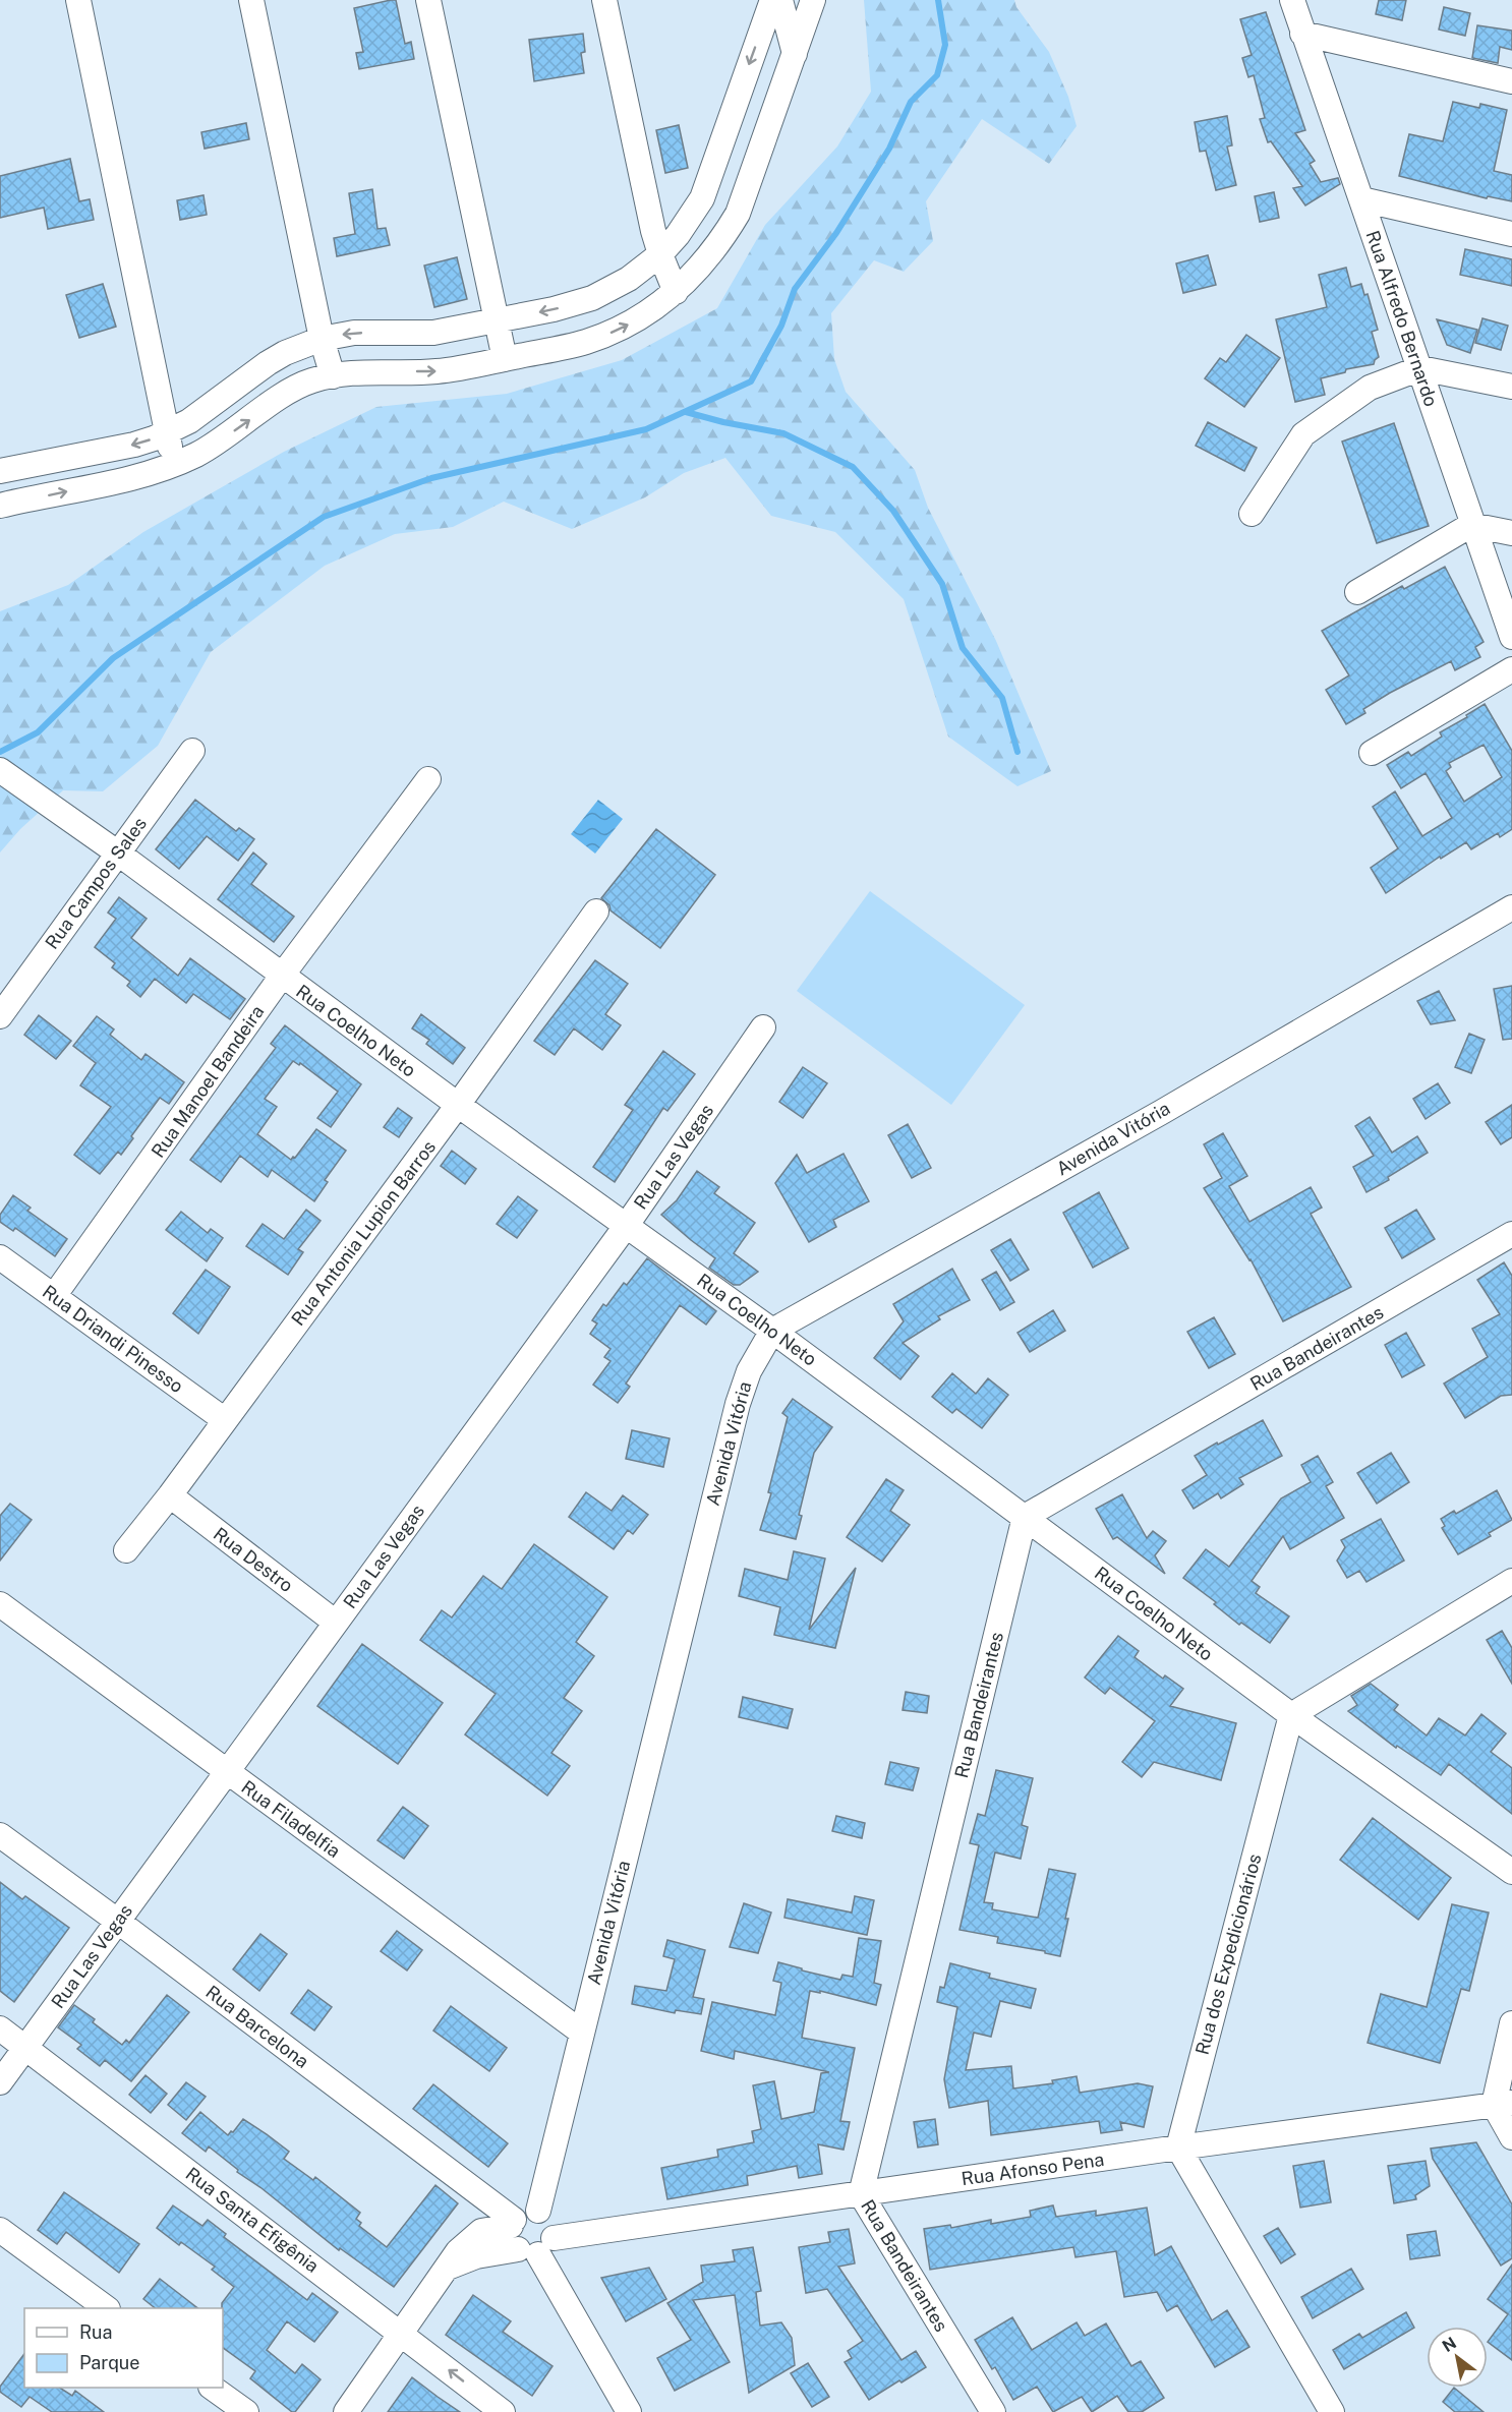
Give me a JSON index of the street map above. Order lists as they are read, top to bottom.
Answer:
{
  "streets": {
    "street": [
      "Rua Alfredo Bernardo",
      "Rua Campos Sales",
      "Rua Coelho Neto",
      "Rua Manoel Bandeira",
      "Avenida Vitória",
      "Rua Las Vegas",
      "Rua Antonia Lupion Barros",
      "Rua Driandi Pinesso",
      "Rua Bandeirantes",
      "Rua Destro",
      "Rua Filadelfia",
      "Rua dos Expedicionários",
      "Rua Barcelona",
      "Rua Afonso Pena",
      "Rua Santa Efigênia"
    ]
  },
  "crossings": [
    ["Rua Campos Sales", "Rua Coelho Neto"],
    ["Rua Coelho Neto", "Rua Manoel Bandeira"],
    ["Rua Coelho Neto", "Avenida Vitória"],
    ["Rua Coelho Neto", "Rua Las Vegas"],
    ["Rua Coelho Neto", "Rua Antonia Lupion Barros"],
    ["Rua Coelho Neto", "Rua Bandeirantes"],
    ["Rua Coelho Neto", "Rua dos Expedicionários"],
    ["Rua Manoel Bandeira", "Rua Driandi Pinesso"],
    ["Avenida Vitória", "Rua Filadelfia"],
    ["Avenida Vitória", "Rua Barcelona"],
    ["Avenida Vitória", "Rua Afonso Pena"],
    ["Rua Las Vegas", "Rua Destro"],
    ["Rua Las Vegas", "Rua Filadelfia"],
    ["Rua Las Vegas", "Rua Barcelona"],
    ["Rua Las Vegas", "Rua Santa Efigênia"],
    ["Rua Antonia Lupion Barros", "Rua Driandi Pinesso"],
    ["Rua Antonia Lupion Barros", "Rua Destro"],
    ["Rua Bandeirantes", "Rua Afonso Pena"],
    ["Rua dos Expedicionários", "Rua Afonso Pena"],
    ["Rua Barcelona", "Rua Afonso Pena"]
  ],
  "legend": ["Rua", "Parque"],
  "north": "top left"
}
